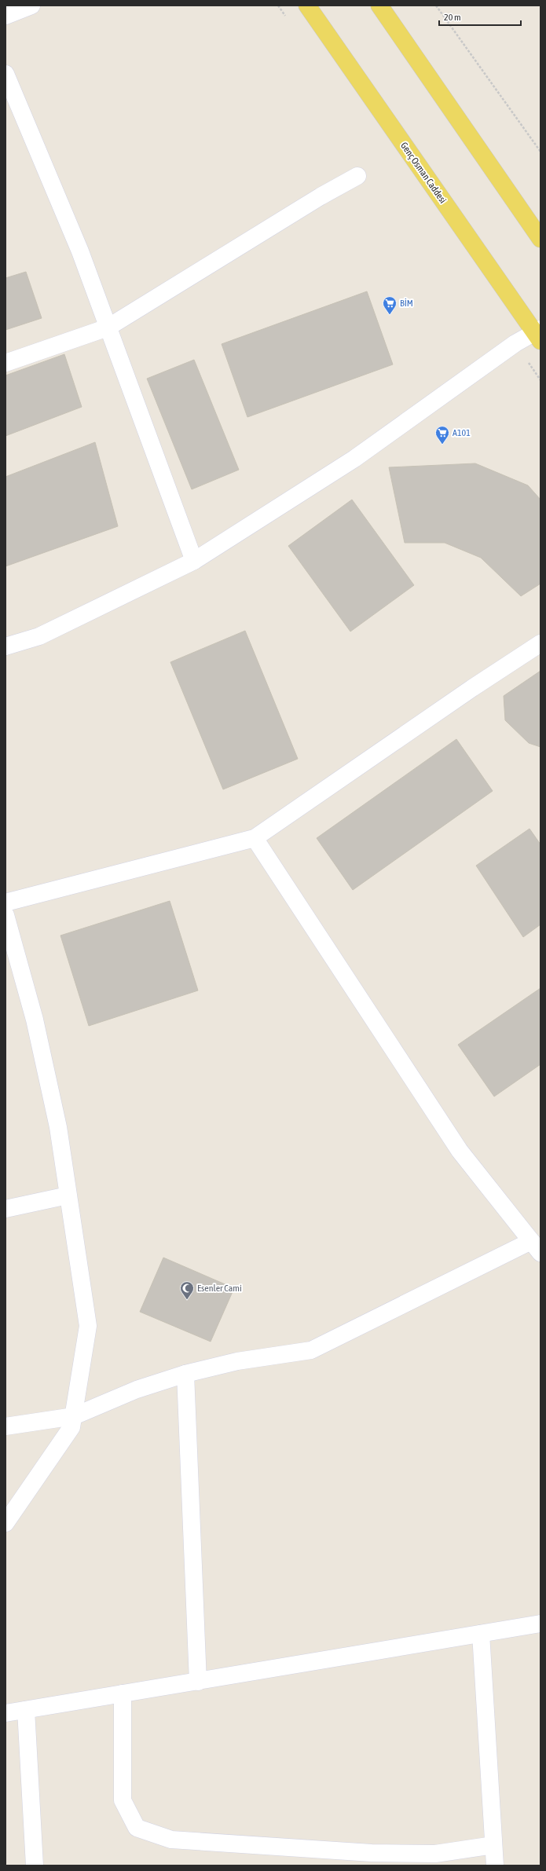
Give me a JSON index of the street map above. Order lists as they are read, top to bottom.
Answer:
{
  "streets": {
    "main road": ["Genç Osman Caddesi"]
  },
  "places": {
    "supermarket": ["BİM", "A101"],
    "mosque": ["Esenler Cami"]
  },
  "scale_bar": "20 m"
}
